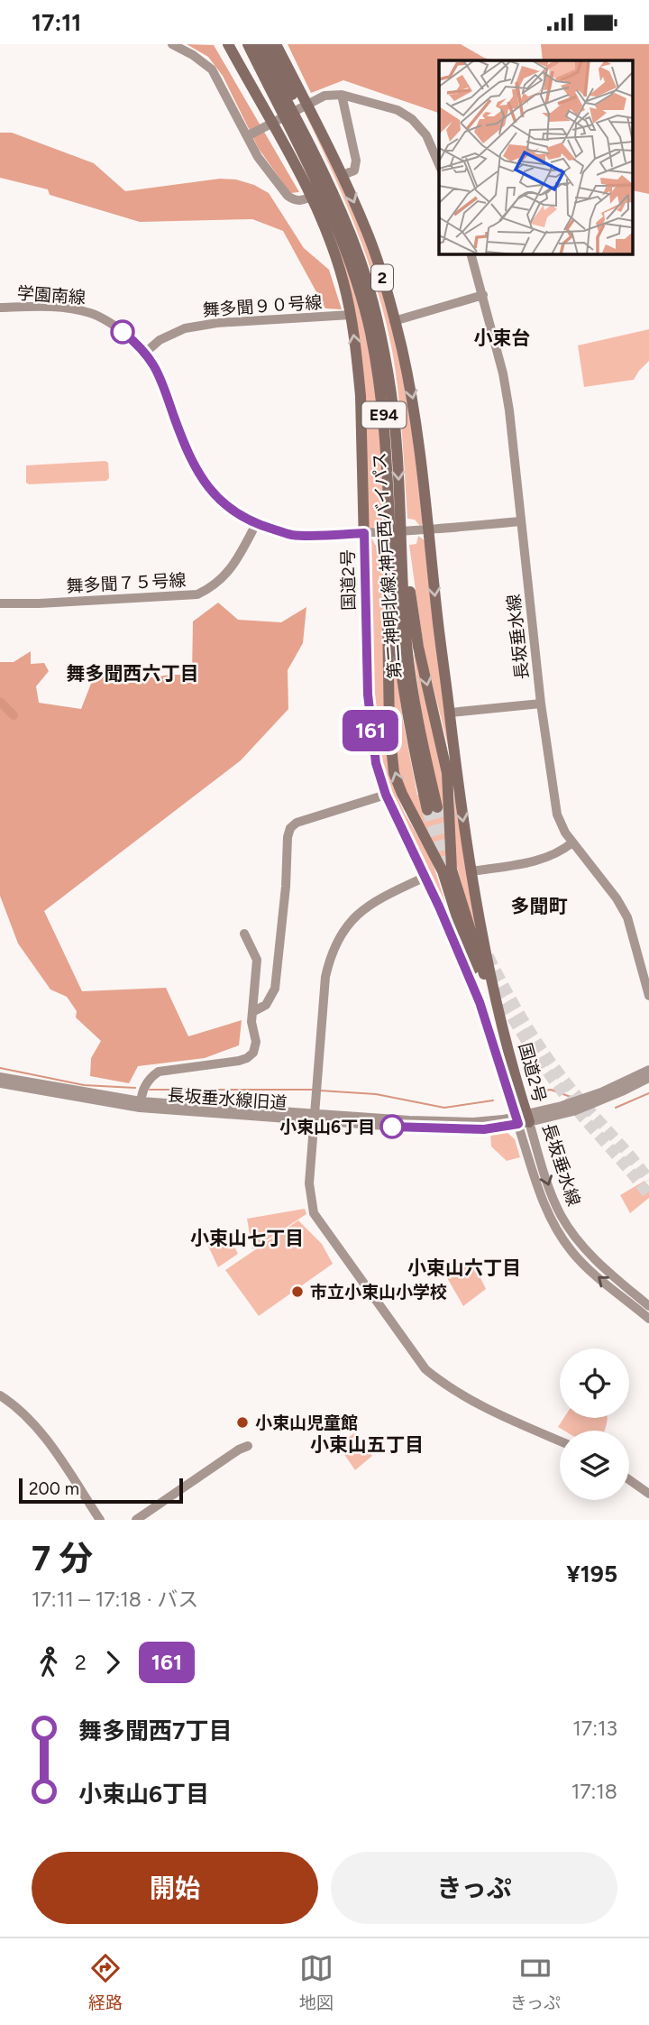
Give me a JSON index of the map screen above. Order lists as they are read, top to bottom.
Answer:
{
  "streets": {
    "highway": [
      "2",
      "E94",
      "第二神明北線;神戸西バイパス",
      "国道2号"
    ],
    "street": [
      "学園南線",
      "舞多聞９０号線",
      "舞多聞７５号線",
      "長坂垂水線",
      "長坂垂水線旧道"
    ]
  },
  "crossings": [
    ["学園南線", "舞多聞９０号線"],
    ["学園南線", "国道2号"],
    ["学園南線", "舞多聞７５号線"],
    ["学園南線", "長坂垂水線"],
    ["舞多聞９０号線", "国道2号"],
    ["第二神明北線;神戸西バイパス", "国道2号"],
    ["国道2号", "長坂垂水線"],
    ["国道2号", "長坂垂水線旧道"],
    ["長坂垂水線", "長坂垂水線旧道"]
  ],
  "districts": [
    "小束台",
    "舞多聞西六丁目",
    "多聞町",
    "小束山七丁目",
    "小束山六丁目",
    "小束山五丁目"
  ],
  "places": ["小束山6丁目", "市立小束山小学校", "小束山児童館"],
  "lines": ["bus line 161"],
  "scale_bar": "200 m",
  "page": {
    "status": "17:11",
    "on_map": "161",
    "scale": "200 m",
    "heading": ["7 分", "17:11 – 17:18 · バス", "¥195"],
    "legs": ["2", "161"],
    "list": [
      {
        "name": "舞多聞西7丁目",
        "value": "17:13"
      },
      {
        "name": "小束山6丁目",
        "value": "17:18"
      }
    ],
    "buttons": ["開始", "きっぷ"],
    "tabs": ["経路", "地図", "きっぷ"]
  }
}
